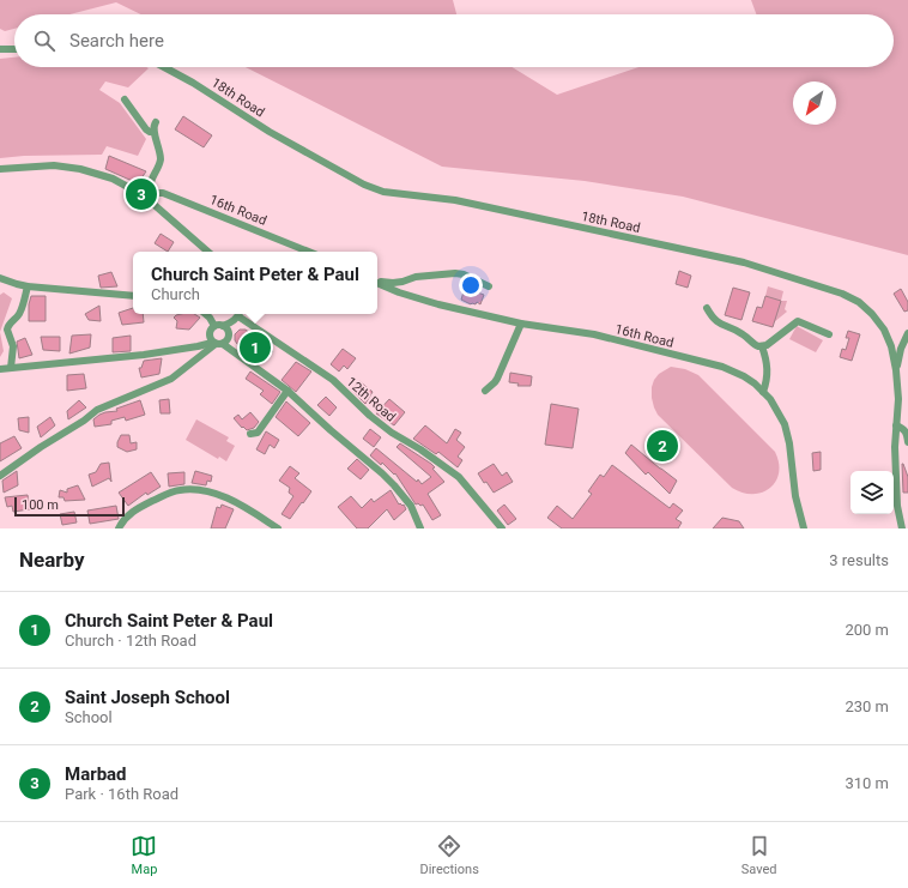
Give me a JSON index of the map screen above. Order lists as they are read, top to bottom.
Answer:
{
  "streets": {
    "street": ["18th Road", "16th Road", "12th Road"]
  },
  "scale_bar": "100 m",
  "north": "bottom left",
  "page": {
    "search": "Search here",
    "pins": ["3", "1", "2"],
    "popup": ["Church Saint Peter & Paul", "Church"],
    "scale": "100 m",
    "heading": ["Nearby", "3 results"],
    "list": [
      {
        "mark": "1",
        "name": "Church Saint Peter & Paul",
        "note": "Church · 12th Road",
        "value": "200 m"
      },
      {
        "mark": "2",
        "name": "Saint Joseph School",
        "note": "School",
        "value": "230 m"
      },
      {
        "mark": "3",
        "name": "Marbad",
        "note": "Park · 16th Road",
        "value": "310 m"
      }
    ],
    "nav": ["Map", "Directions", "Saved"]
  }
}
